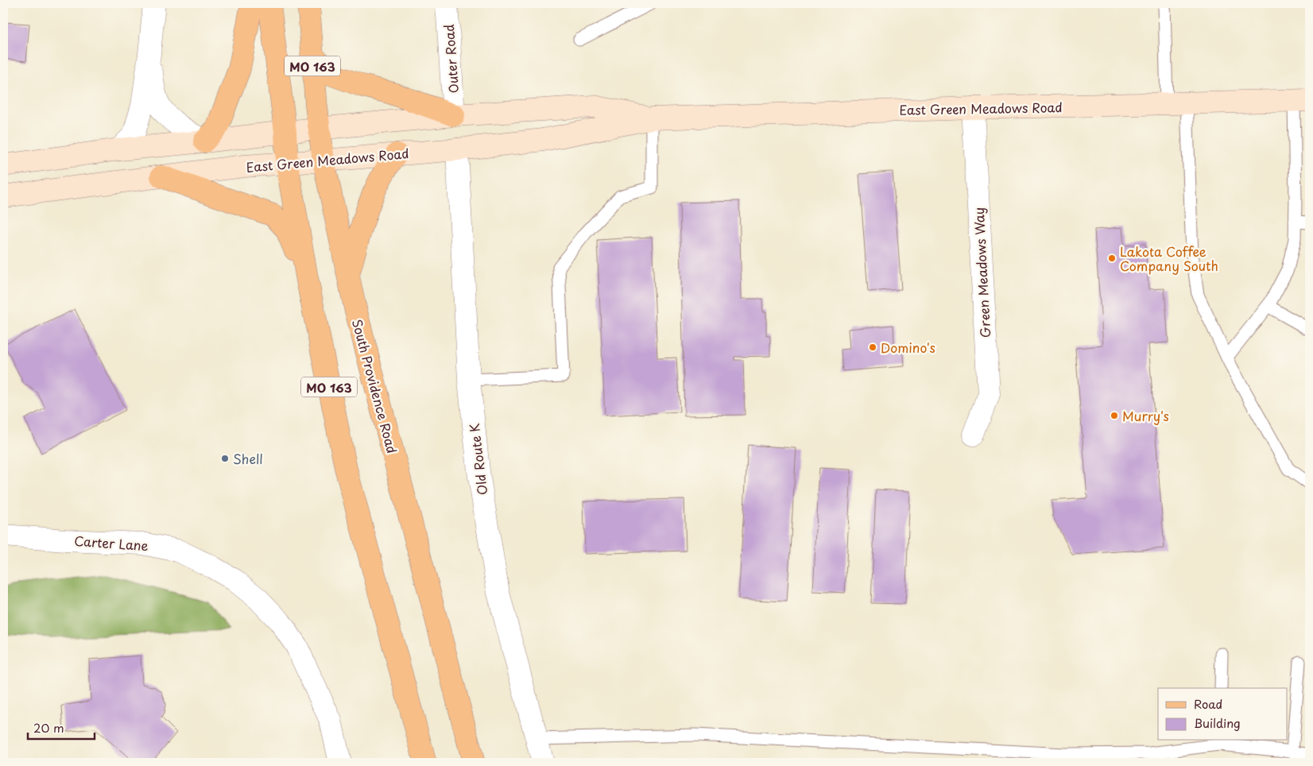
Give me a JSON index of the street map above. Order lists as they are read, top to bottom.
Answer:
{
  "streets": {
    "main road": ["MO 163", "South Providence Road"],
    "street": [
      "Outer Road",
      "East Green Meadows Road",
      "Green Meadows Way",
      "Old Route K",
      "Carter Lane"
    ]
  },
  "crossings": [
    ["Outer Road", "East Green Meadows Road"],
    ["MO 163", "East Green Meadows Road"],
    ["East Green Meadows Road", "Green Meadows Way"],
    ["East Green Meadows Road", "South Providence Road"],
    ["East Green Meadows Road", "Old Route K"]
  ],
  "places": [
    "Lakota Coffee Company South",
    "Domino's",
    "Murry's",
    "Shell"
  ],
  "legend": ["Road", "Building"],
  "scale_bar": "20 m"
}
